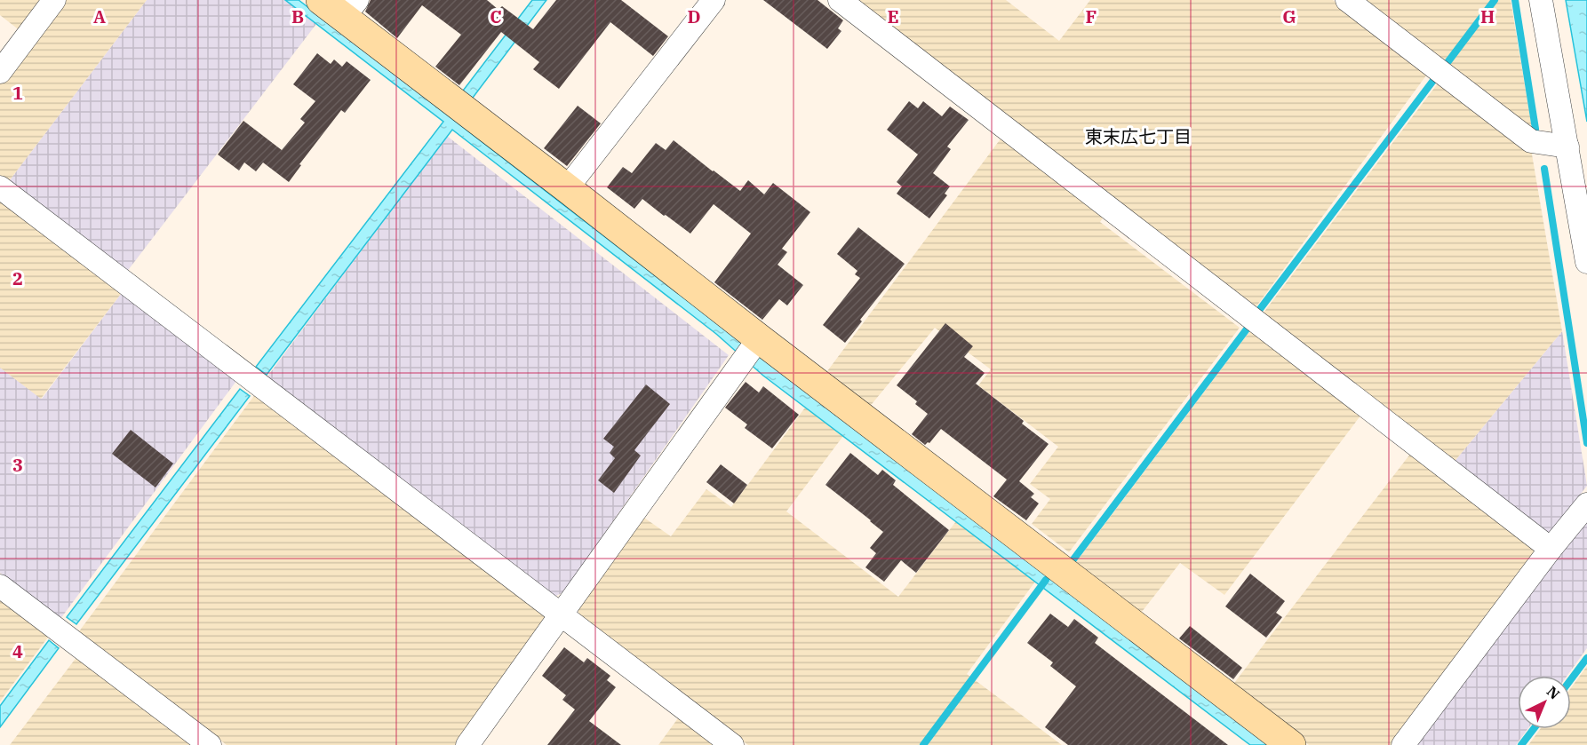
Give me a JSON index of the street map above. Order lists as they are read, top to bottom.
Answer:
{
  "districts": ["東末広七丁目"],
  "north": "top right",
  "grid": {
    "columns": [
      "A",
      "B",
      "C",
      "D",
      "E",
      "F",
      "G",
      "H"
    ],
    "rows": [
      "1",
      "2",
      "3",
      "4"
    ]
  }
}
